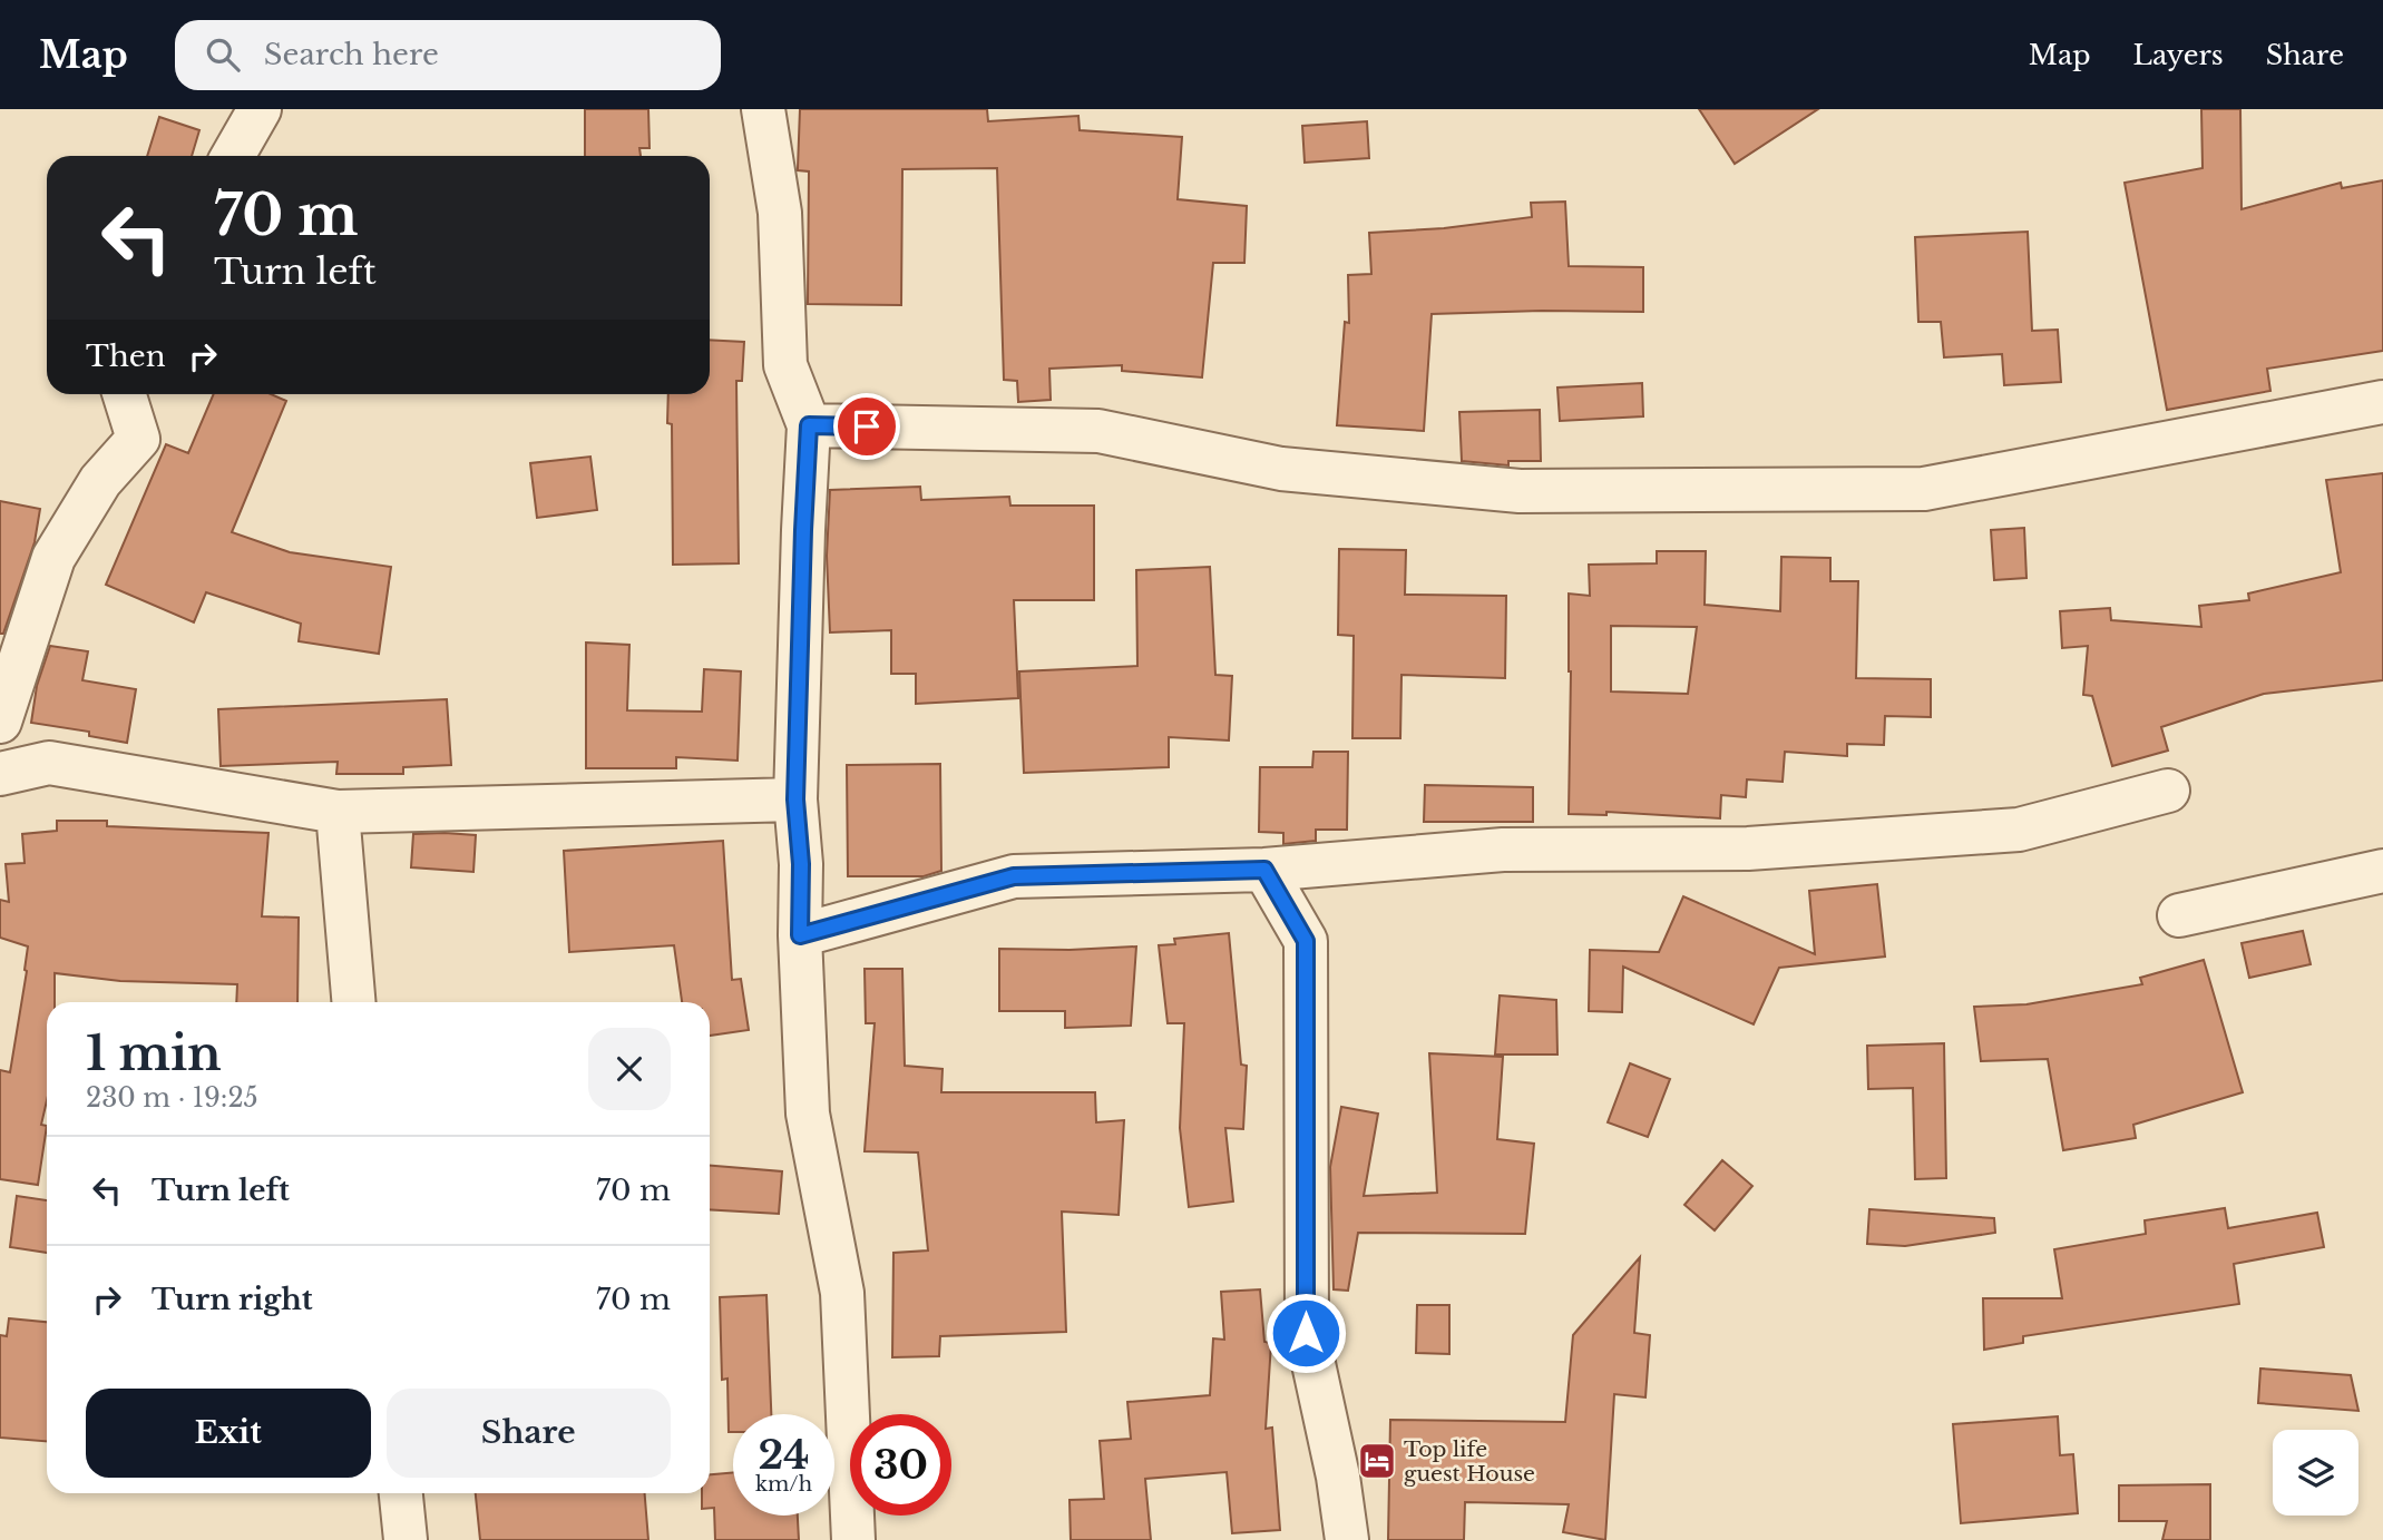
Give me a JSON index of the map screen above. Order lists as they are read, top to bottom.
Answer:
{
  "places": {
    "hotel": ["Top life guest House"]
  },
  "page": {
    "header": "Map",
    "search": "Search here",
    "nav": ["Map", "Layers", "Share"],
    "turn": ["70 m", "Turn left"],
    "then": "Then",
    "heading": ["1 min", "230 m · 19:25"],
    "list": [
      {
        "name": "Turn left",
        "value": "70 m"
      },
      {
        "name": "Turn right",
        "value": "70 m"
      }
    ],
    "buttons": ["Exit", "Share"],
    "speed": "24 km/h",
    "limit": "30"
  }
}
